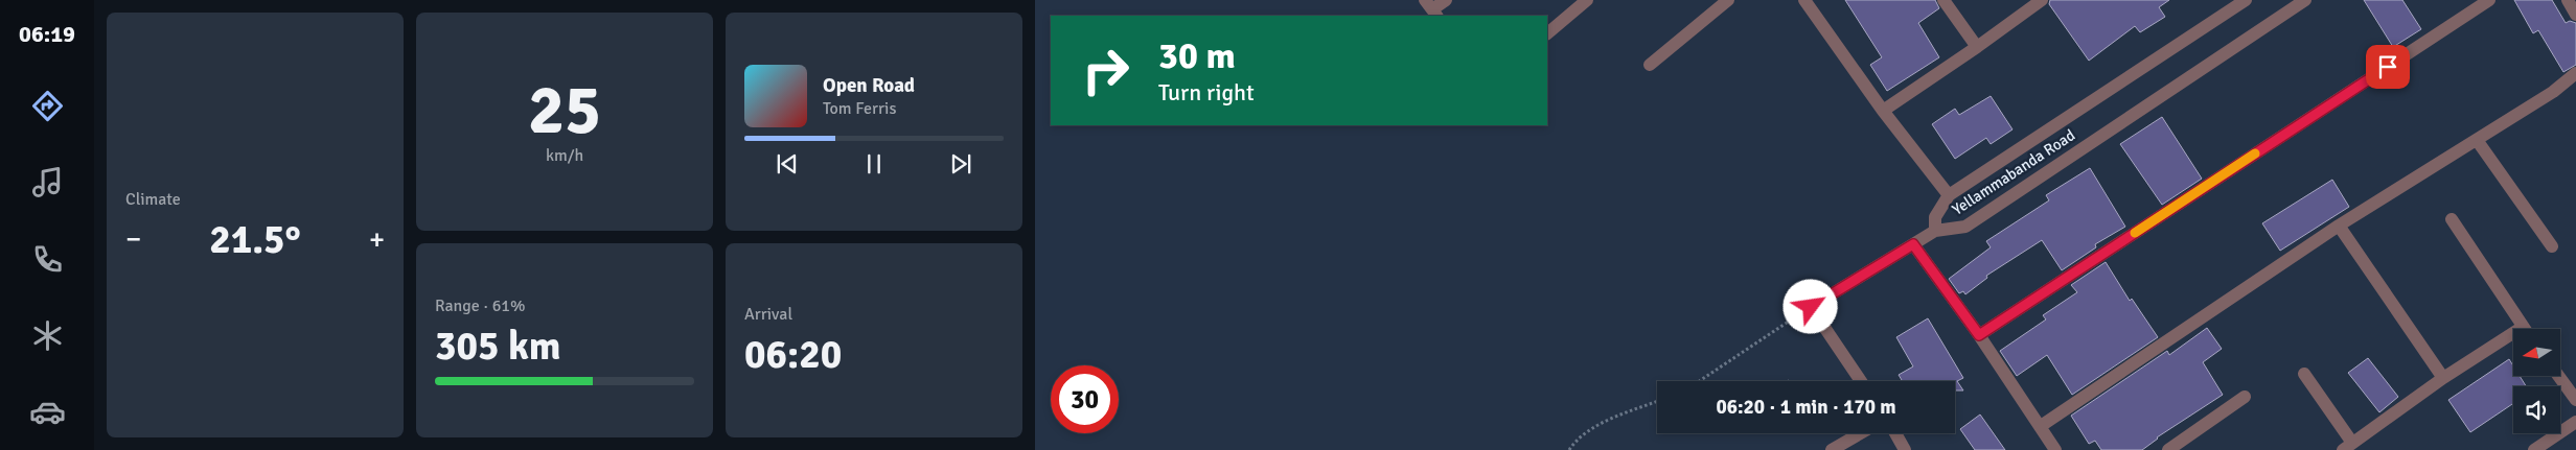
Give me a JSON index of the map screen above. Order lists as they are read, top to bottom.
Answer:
{
  "streets": {
    "street": ["Yellammabanda Road"]
  },
  "north": "left",
  "page": {
    "tabs": "06:19",
    "tile": [
      "Climate",
      ["25", "km/h"],
      ["Range · 61%", "305 km"],
      ["Arrival", "06:20"]
    ],
    "turn": ["30 m", "Turn right"],
    "song": ["Open Road", "Tom Ferris"],
    "heat": ["−", "21.5°", "+"],
    "limit": "30",
    "trip": "06:20 · 1 min · 170 m"
  }
}
